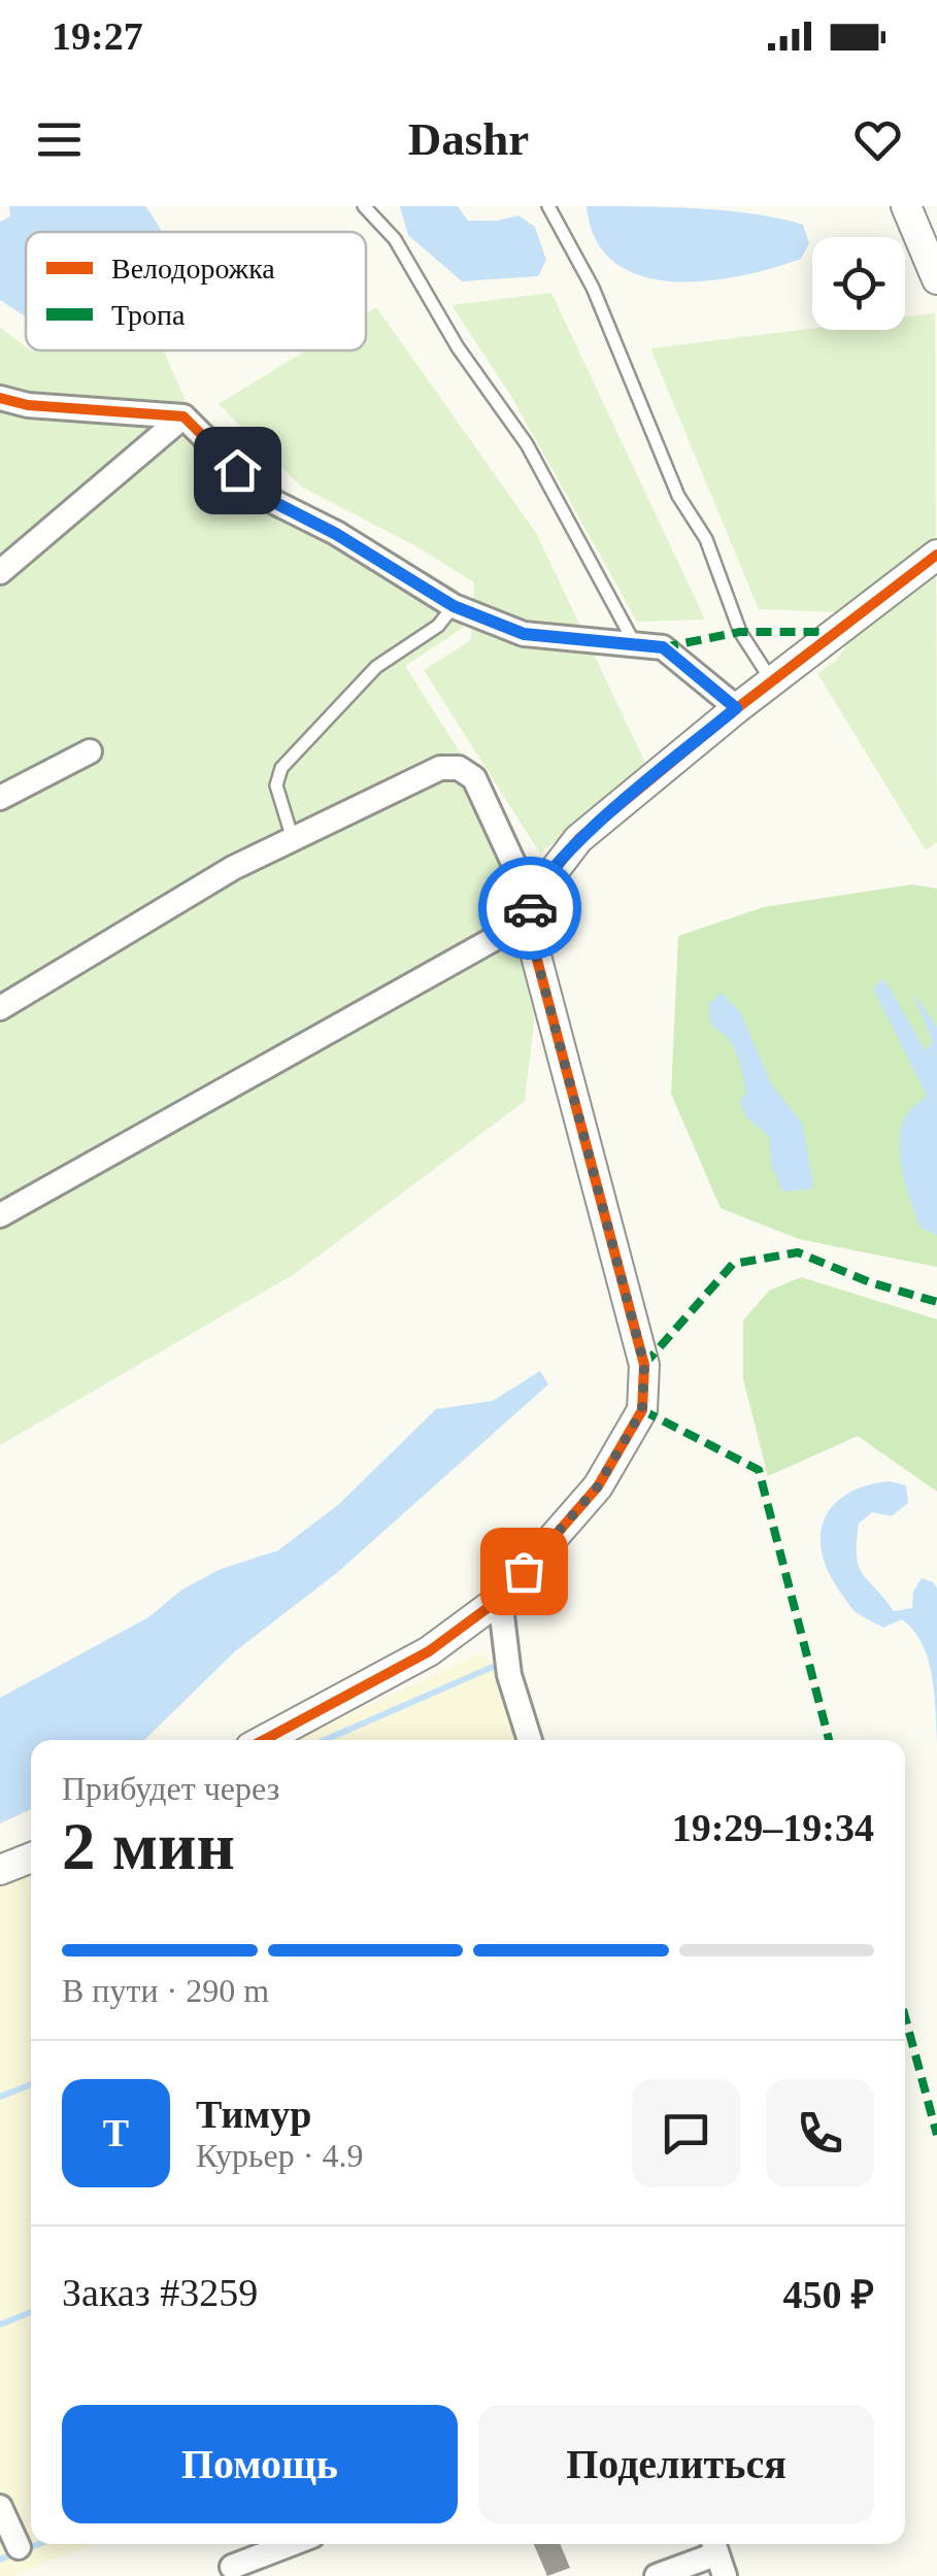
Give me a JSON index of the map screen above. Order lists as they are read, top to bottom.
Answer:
{
  "legend": ["Велодорожка", "Тропа"],
  "page": {
    "status": "19:27",
    "header": "Dashr",
    "heading": ["2 мин", "Прибудет через", "19:29–19:34"],
    "panel": [
      "Тимур",
      "Курьер · 4.9",
      "Заказ #3259",
      "450 ₽"
    ],
    "bar": "В пути · 290 m",
    "round": "Т",
    "buttons": ["Помощь", "Поделиться"]
  }
}
